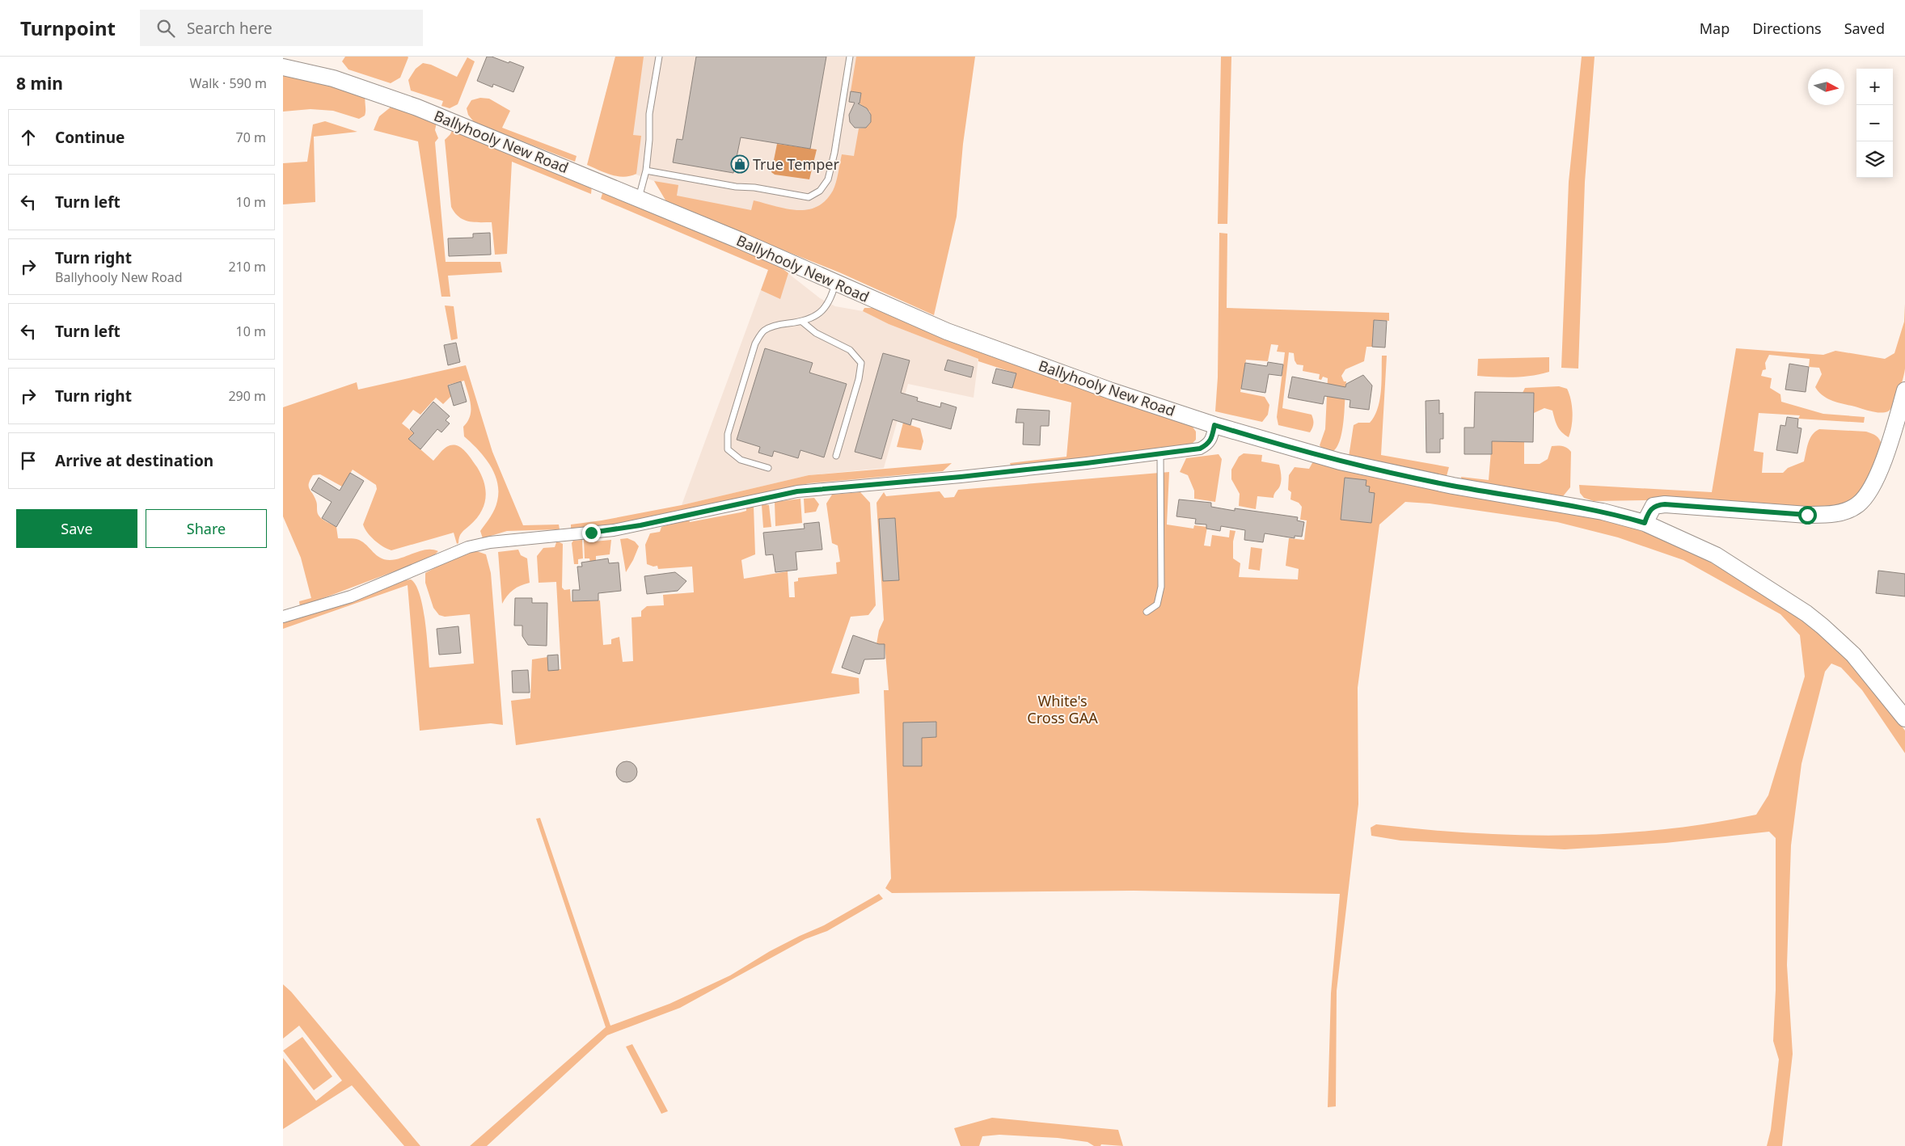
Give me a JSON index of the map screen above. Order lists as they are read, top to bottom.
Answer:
{
  "streets": {
    "main road": ["Ballyhooly New Road"]
  },
  "parks": ["White's Cross GAA"],
  "places": {
    "shop": ["True Temper"]
  },
  "north": "right",
  "page": {
    "header": "Turnpoint",
    "search": "Search here",
    "nav": ["Map", "Directions", "Saved"],
    "heading": ["8 min", "Walk · 590 m"],
    "map_buttons": ["+", "−"],
    "list": [
      ["Continue", "70 m"],
      ["Turn left", "10 m"],
      ["Turn right", "Ballyhooly New Road", "210 m"],
      ["Turn left", "10 m"],
      ["Turn right", "290 m"],
      "Arrive at destination"
    ],
    "buttons": ["Save", "Share"]
  }
}
